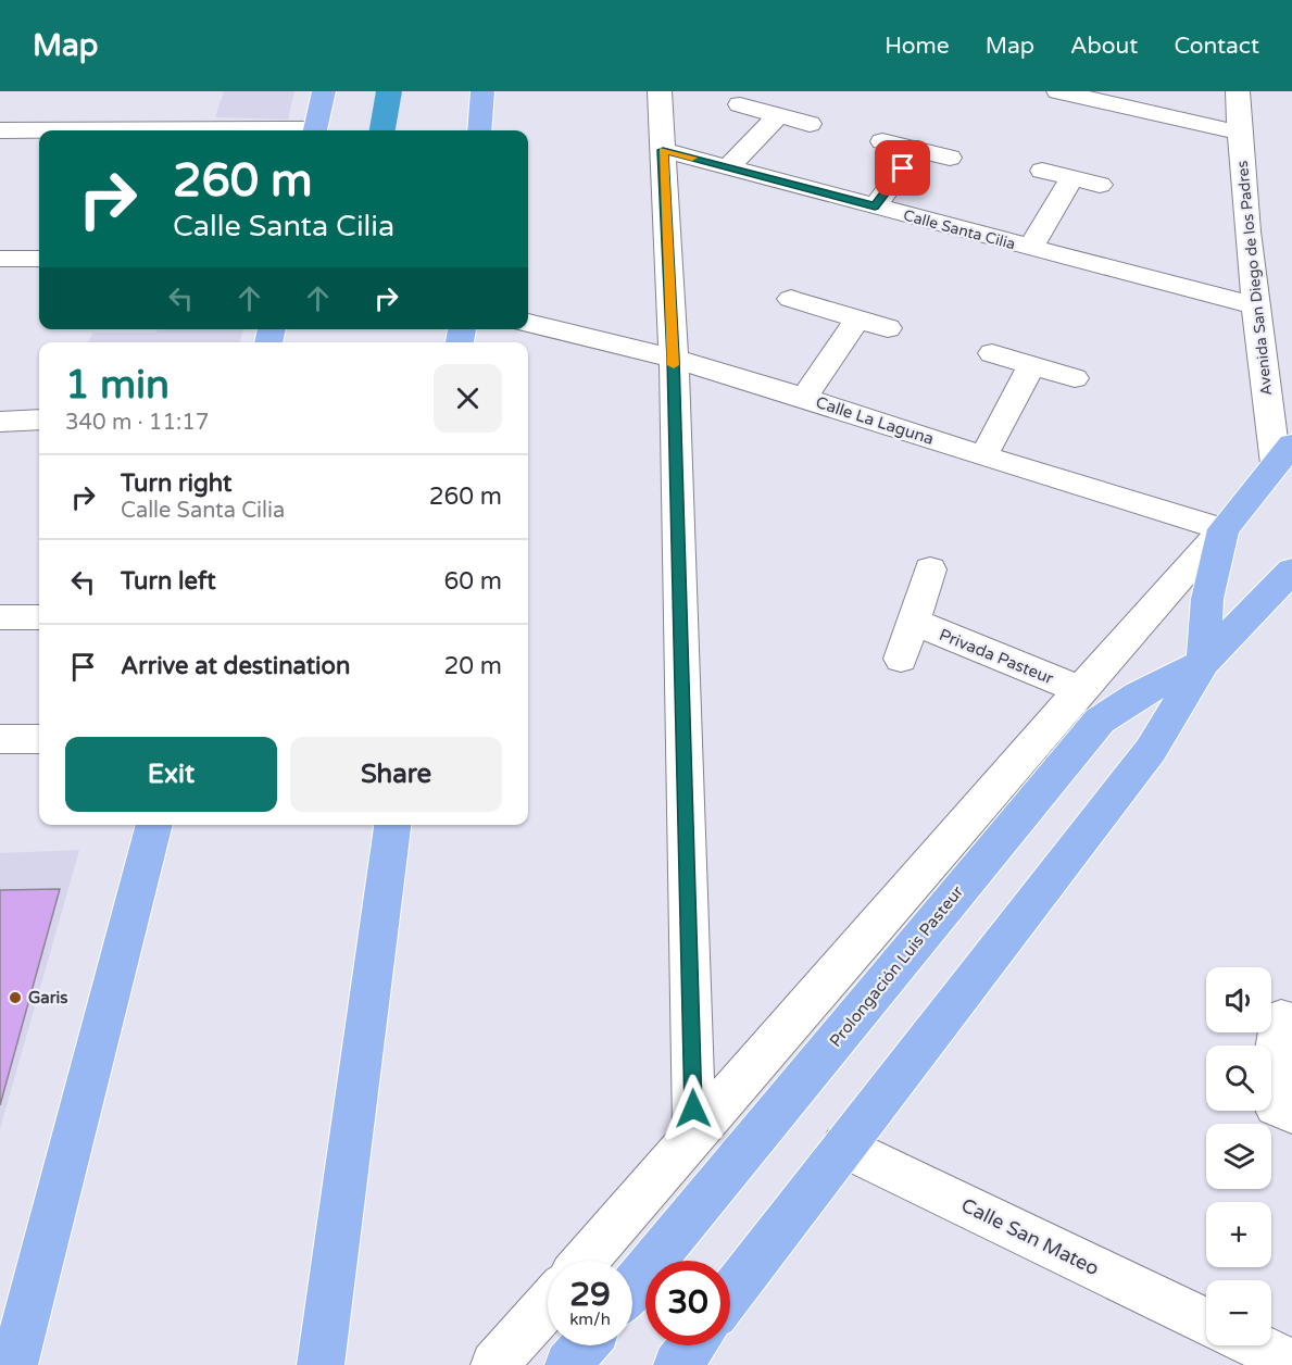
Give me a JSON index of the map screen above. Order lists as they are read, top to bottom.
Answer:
{
  "streets": {
    "main road": ["Prolongación Luis Pasteur"],
    "street": [
      "Calle Santa Cilia",
      "Avenida San Diego de los Padres",
      "Calle La Laguna",
      "Privada Pasteur",
      "Calle San Mateo"
    ]
  },
  "crossings": [
    ["Calle Santa Cilia", "Avenida San Diego de los Padres"],
    ["Avenida San Diego de los Padres", "Prolongación Luis Pasteur"],
    ["Calle La Laguna", "Prolongación Luis Pasteur"],
    ["Prolongación Luis Pasteur", "Calle San Mateo"]
  ],
  "places": ["Garis"],
  "page": {
    "header": "Map",
    "nav": [
      "Home",
      "Map",
      "About",
      "Contact"
    ],
    "turn": ["260 m", "Calle Santa Cilia"],
    "heading": ["1 min", "340 m · 11:17"],
    "list": [
      {
        "name": "Turn right",
        "note": "Calle Santa Cilia",
        "value": "260 m"
      },
      {
        "name": "Turn left",
        "value": "60 m"
      },
      {
        "name": "Arrive at destination",
        "value": "20 m"
      }
    ],
    "buttons": ["Exit", "Share"],
    "map_buttons": ["+", "−"],
    "speed": "29 km/h",
    "limit": "30"
  }
}
